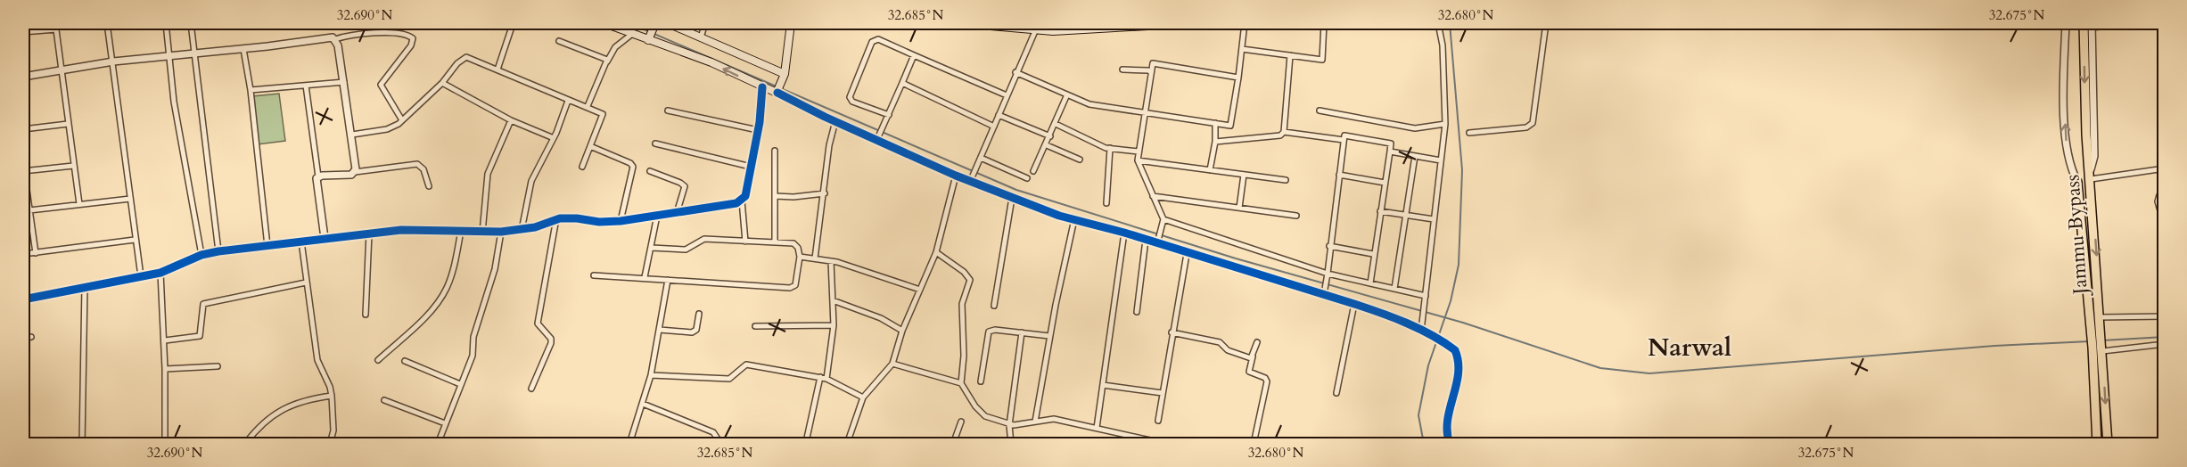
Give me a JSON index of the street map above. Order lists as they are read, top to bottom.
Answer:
{
  "streets": {
    "highway": ["Jammu Bypass"]
  },
  "districts": ["Narwal"],
  "coordinates": [
    "32.690°N",
    "32.685°N",
    "32.680°N",
    "32.675°N"
  ]
}
